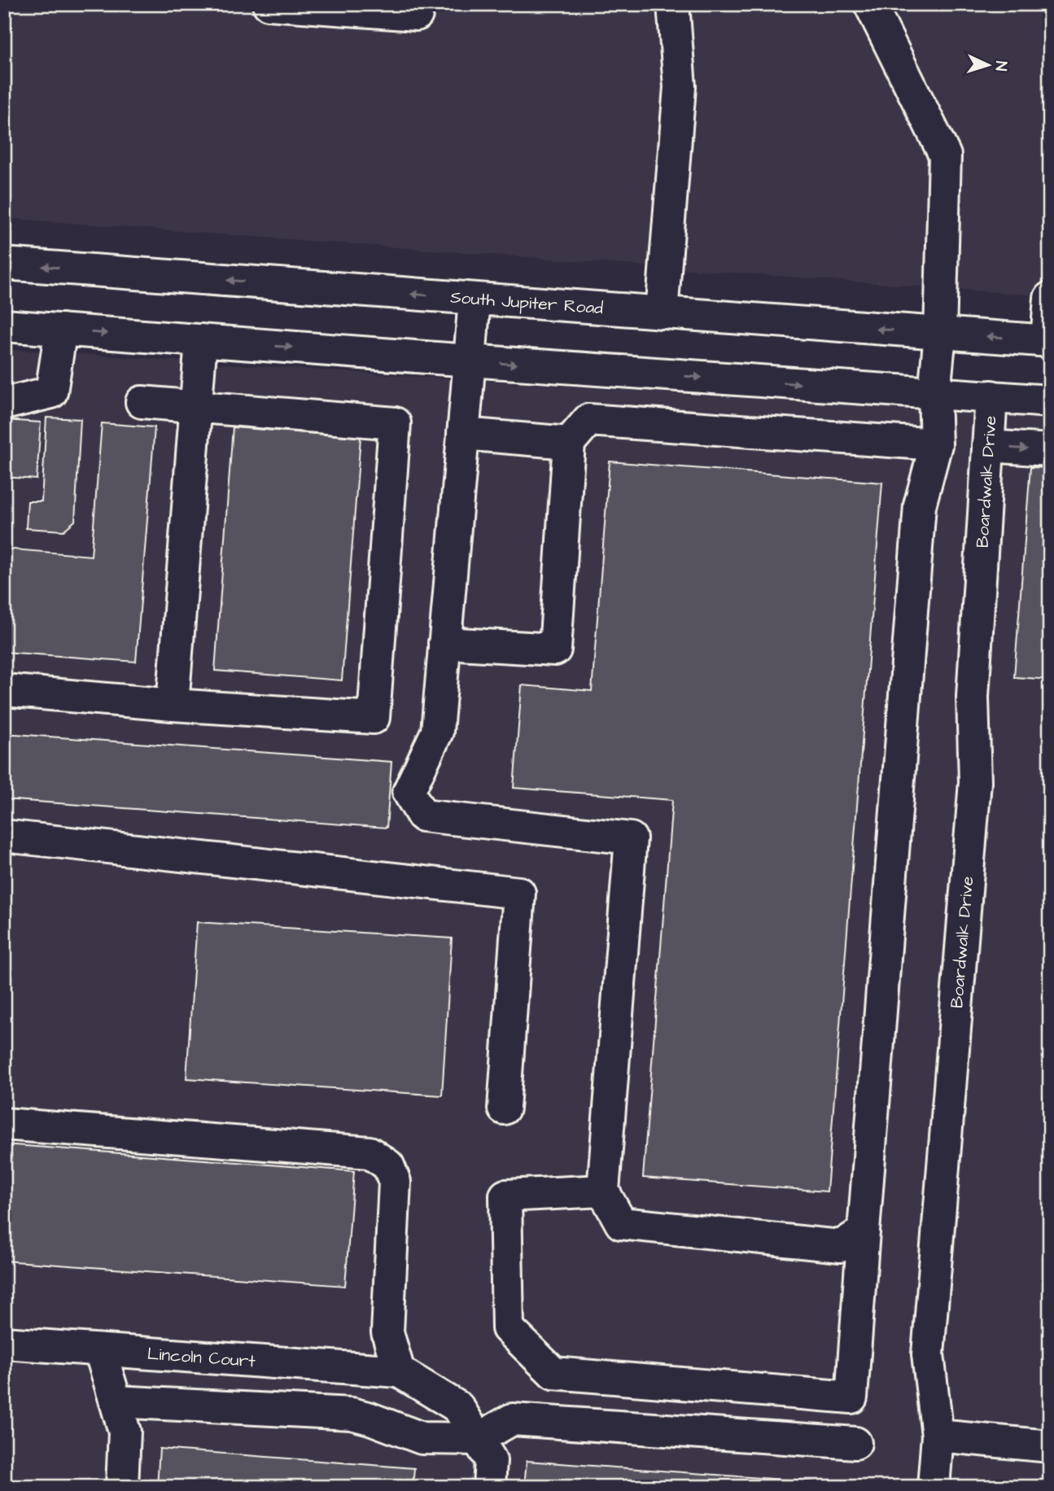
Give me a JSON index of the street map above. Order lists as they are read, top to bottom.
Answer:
{
  "streets": {
    "main road": ["South Jupiter Road", "Boardwalk Drive", "Lincoln Court"]
  },
  "north": "right"
}
